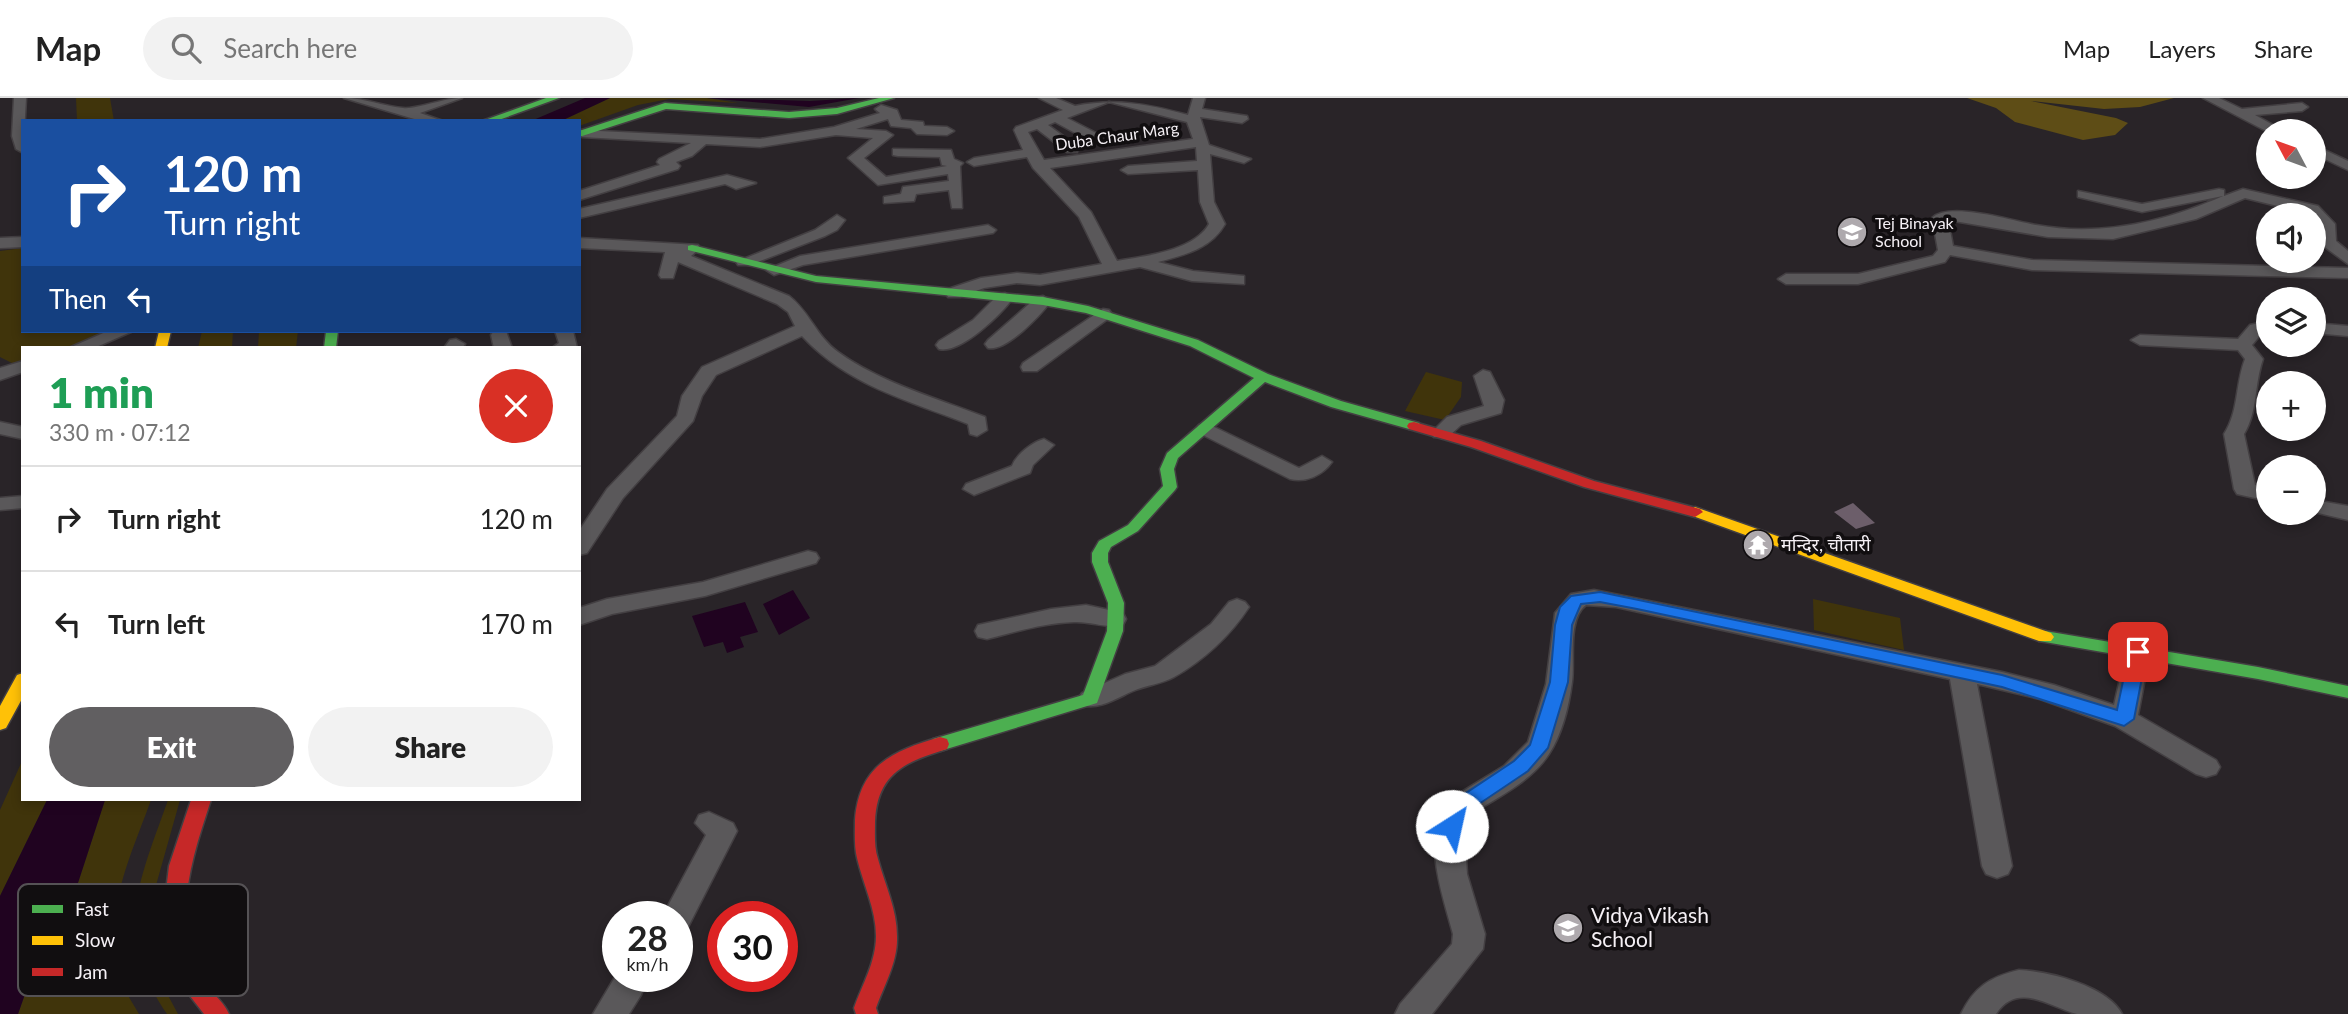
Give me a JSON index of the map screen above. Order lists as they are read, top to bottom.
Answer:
{
  "streets": {
    "street": ["Duba Chaur Marg"]
  },
  "places": {
    "school or university": ["Tej Binayak School", "Vidya Vikash School"],
    "temple": ["मन्दिर, चौतारी"]
  },
  "legend": ["Fast", "Slow", "Jam"],
  "north": "top left",
  "page": {
    "header": "Map",
    "search": "Search here",
    "nav": ["Map", "Layers", "Share"],
    "map_buttons": ["+", "−"],
    "turn": ["120 m", "Turn right"],
    "then": "Then",
    "heading": ["1 min", "330 m · 07:12"],
    "list": [
      {
        "name": "Turn right",
        "value": "120 m"
      },
      {
        "name": "Turn left",
        "value": "170 m"
      }
    ],
    "buttons": ["Exit", "Share"],
    "speed": "28 km/h",
    "limit": "30"
  }
}
